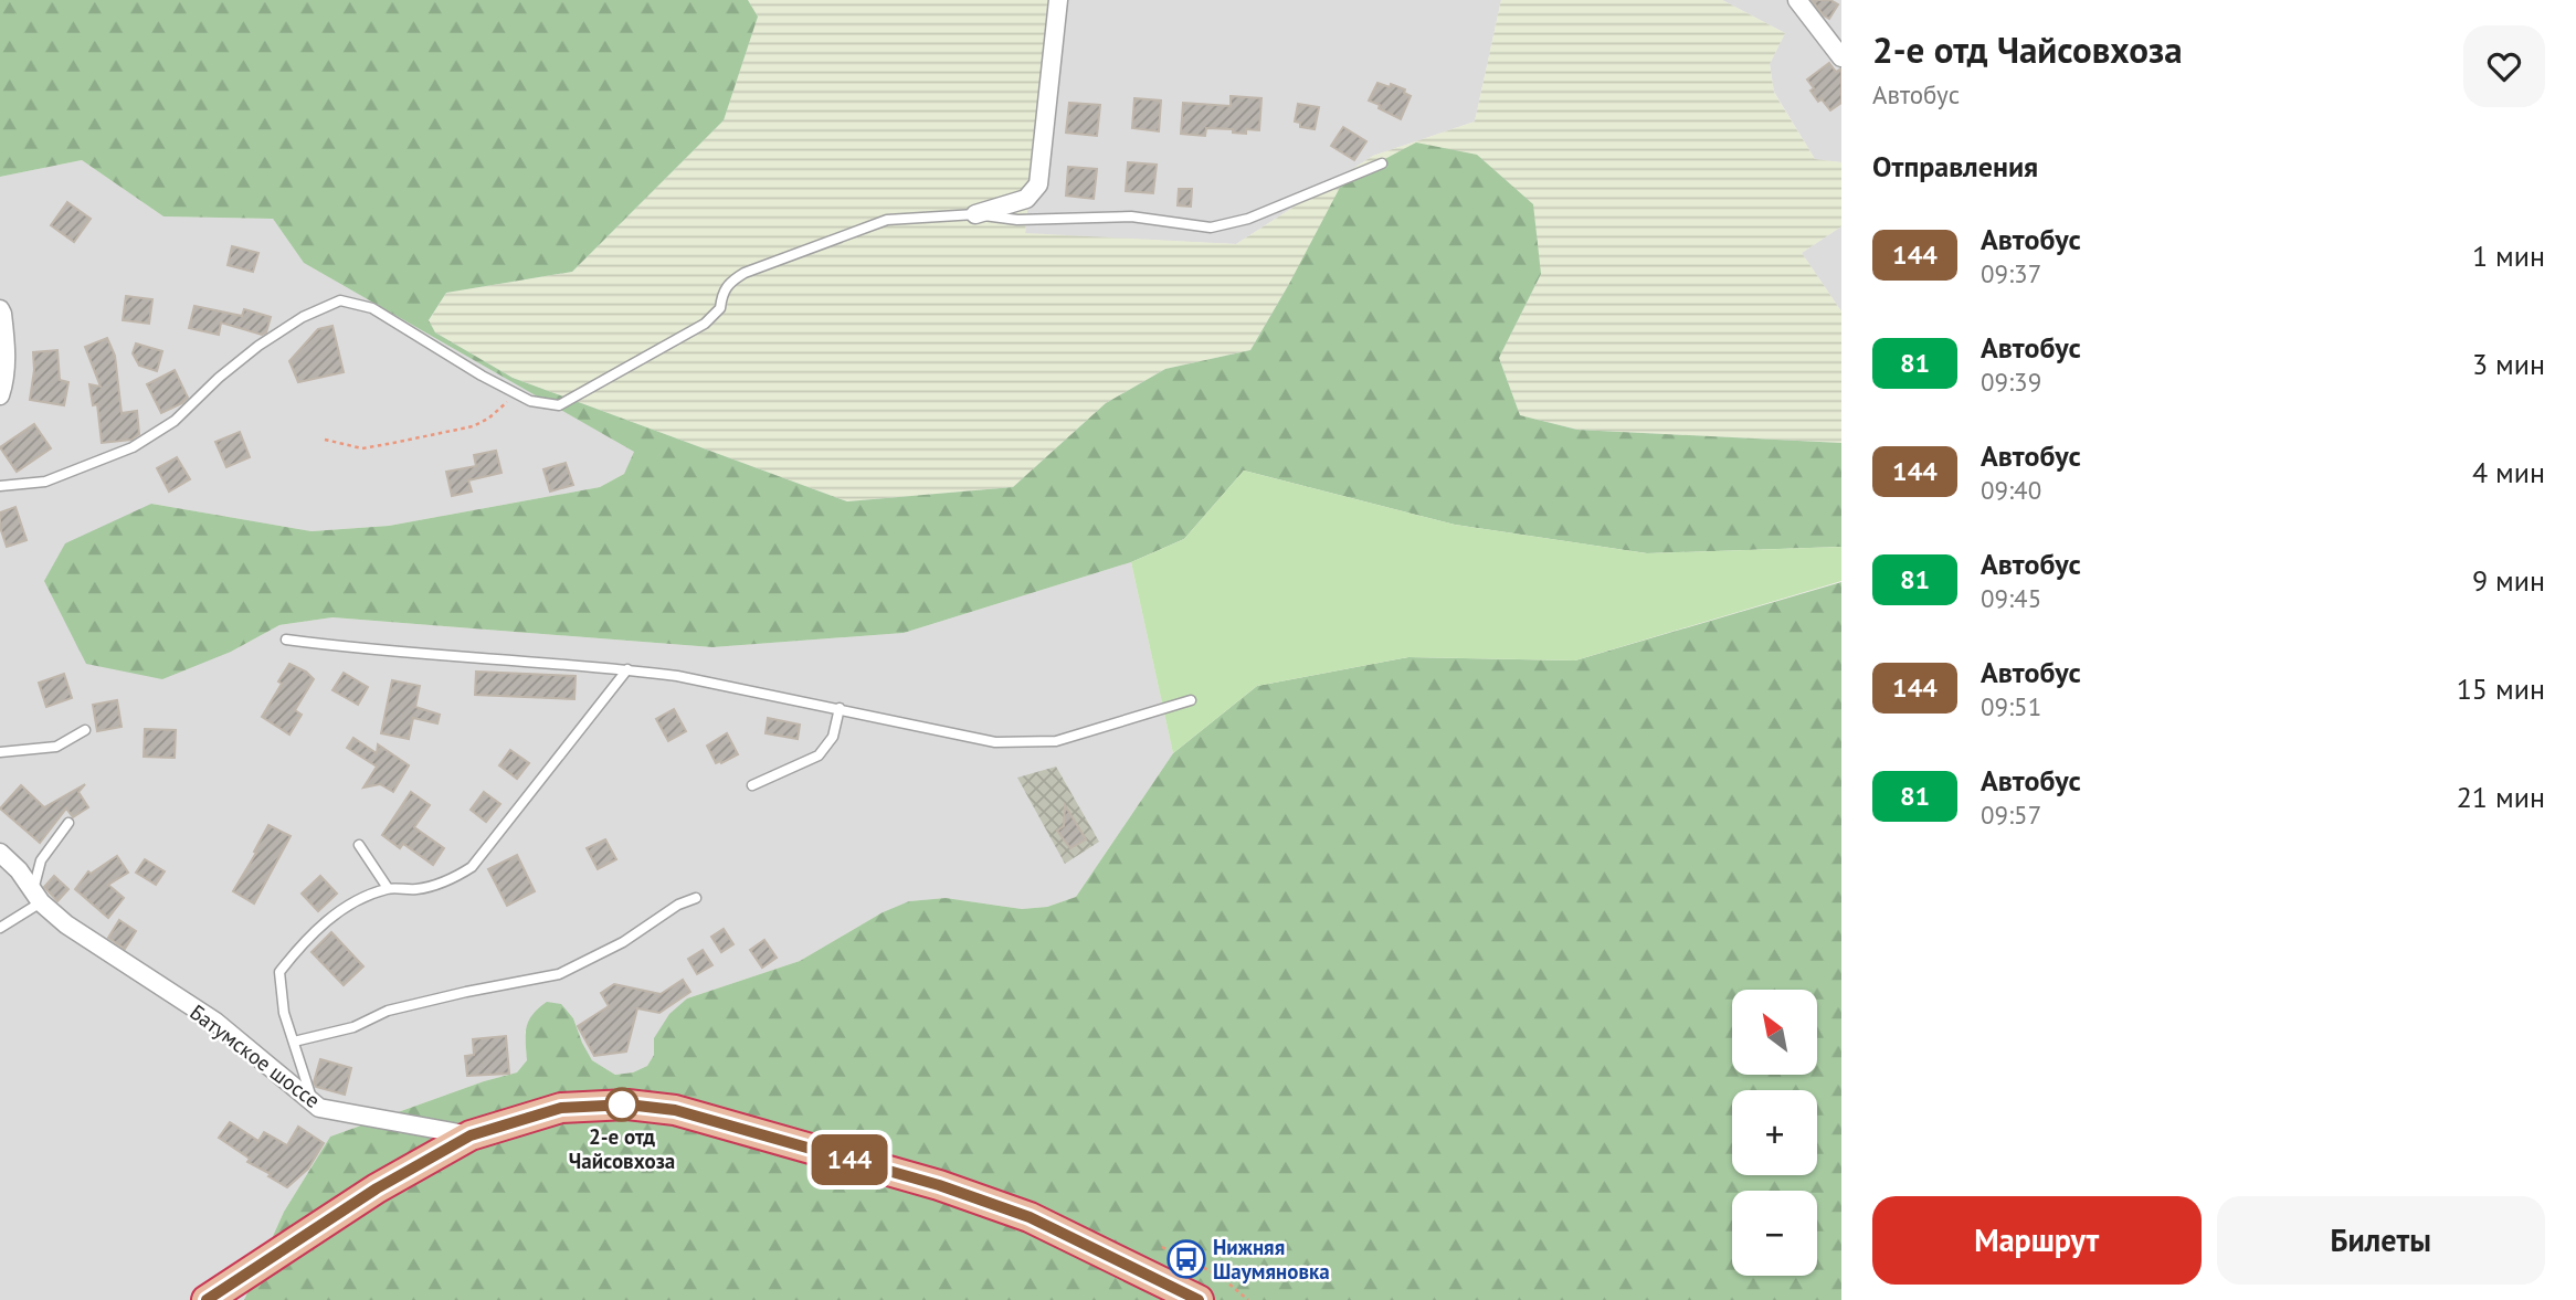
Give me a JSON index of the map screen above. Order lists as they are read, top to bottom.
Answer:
{
  "streets": {
    "highway": ["Батумское шоссе"]
  },
  "places": {
    "other": ["2-е отд Чайсовхоза"],
    "bus stop": ["Нижняя Шаумяновка"]
  },
  "lines": ["bus line 144"],
  "north": "top left",
  "page": {
    "on_map": "144",
    "heading": [
      ["2-е отд Чайсовхоза", "Автобус"],
      "Отправления"
    ],
    "list": [
      {
        "mark": "144",
        "name": "Автобус",
        "note": "09:37",
        "value": "1 мин"
      },
      {
        "mark": "81",
        "name": "Автобус",
        "note": "09:39",
        "value": "3 мин"
      },
      {
        "mark": "144",
        "name": "Автобус",
        "note": "09:40",
        "value": "4 мин"
      },
      {
        "mark": "81",
        "name": "Автобус",
        "note": "09:45",
        "value": "9 мин"
      },
      {
        "mark": "144",
        "name": "Автобус",
        "note": "09:51",
        "value": "15 мин"
      },
      {
        "mark": "81",
        "name": "Автобус",
        "note": "09:57",
        "value": "21 мин"
      }
    ],
    "map_buttons": ["+", "−"],
    "buttons": ["Маршрут", "Билеты"]
  }
}
